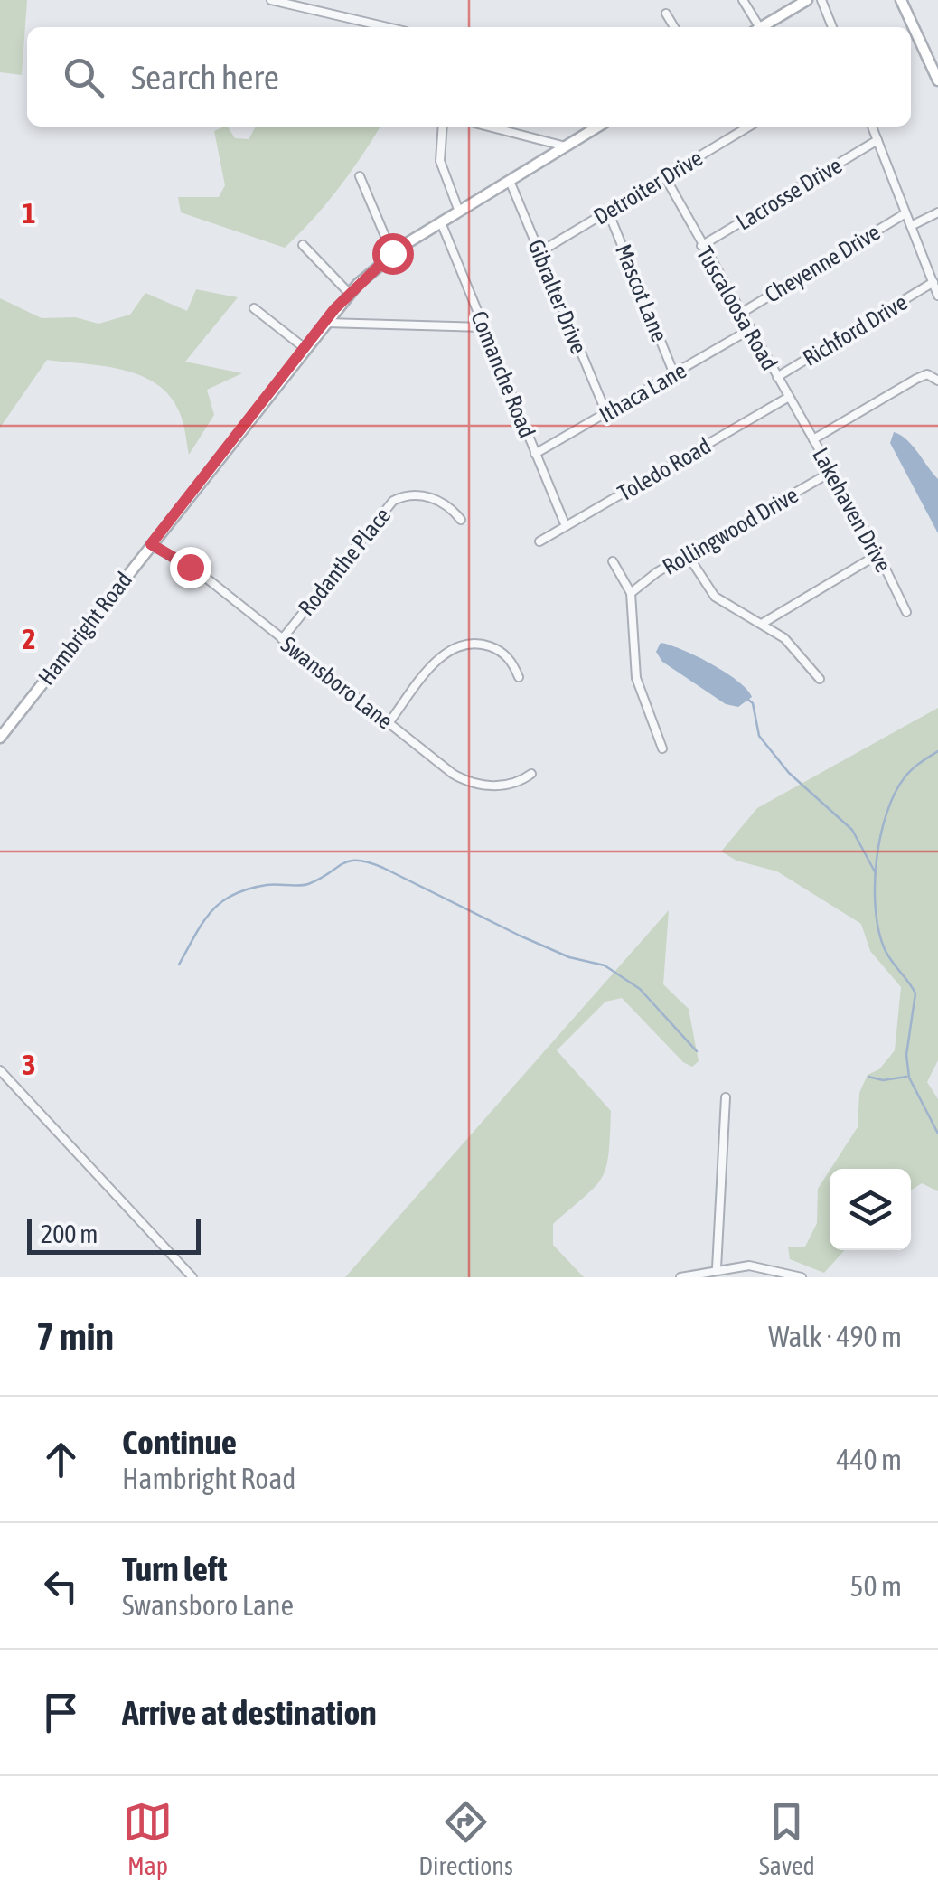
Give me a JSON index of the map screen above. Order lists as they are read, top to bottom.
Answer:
{
  "streets": {
    "main road": ["Hambright Road"],
    "street": [
      "Detroiter Drive",
      "Lacrosse Drive",
      "Cheyenne Drive",
      "Mascot Lane",
      "Gibralter Drive",
      "Tuscaloosa Road",
      "Richford Drive",
      "Comanche Road",
      "Ithaca Lane",
      "Toledo Road",
      "Lakehaven Drive",
      "Rollingwood Drive",
      "Rodanthe Place",
      "Swansboro Lane"
    ]
  },
  "crossings": [
    ["Detroiter Drive", "Mascot Lane"],
    ["Detroiter Drive", "Gibralter Drive"],
    ["Detroiter Drive", "Tuscaloosa Road"],
    ["Lacrosse Drive", "Tuscaloosa Road"],
    ["Cheyenne Drive", "Tuscaloosa Road"],
    ["Mascot Lane", "Ithaca Lane"],
    ["Gibralter Drive", "Ithaca Lane"],
    ["Gibralter Drive", "Hambright Road"],
    ["Tuscaloosa Road", "Richford Drive"],
    ["Tuscaloosa Road", "Ithaca Lane"],
    ["Tuscaloosa Road", "Toledo Road"],
    ["Tuscaloosa Road", "Lakehaven Drive"],
    ["Comanche Road", "Ithaca Lane"],
    ["Comanche Road", "Toledo Road"],
    ["Comanche Road", "Hambright Road"],
    ["Lakehaven Drive", "Rollingwood Drive"],
    ["Rodanthe Place", "Swansboro Lane"],
    ["Hambright Road", "Swansboro Lane"]
  ],
  "scale_bar": "200 m",
  "page": {
    "search": "Search here",
    "scale": "200 m",
    "heading": ["7 min", "Walk · 490 m"],
    "list": [
      ["Continue", "Hambright Road", "440 m"],
      ["Turn left", "Swansboro Lane", "50 m"],
      "Arrive at destination"
    ],
    "nav": ["Map", "Directions", "Saved"]
  },
  "grid": {
    "rows": ["1", "2", "3"]
  }
}
